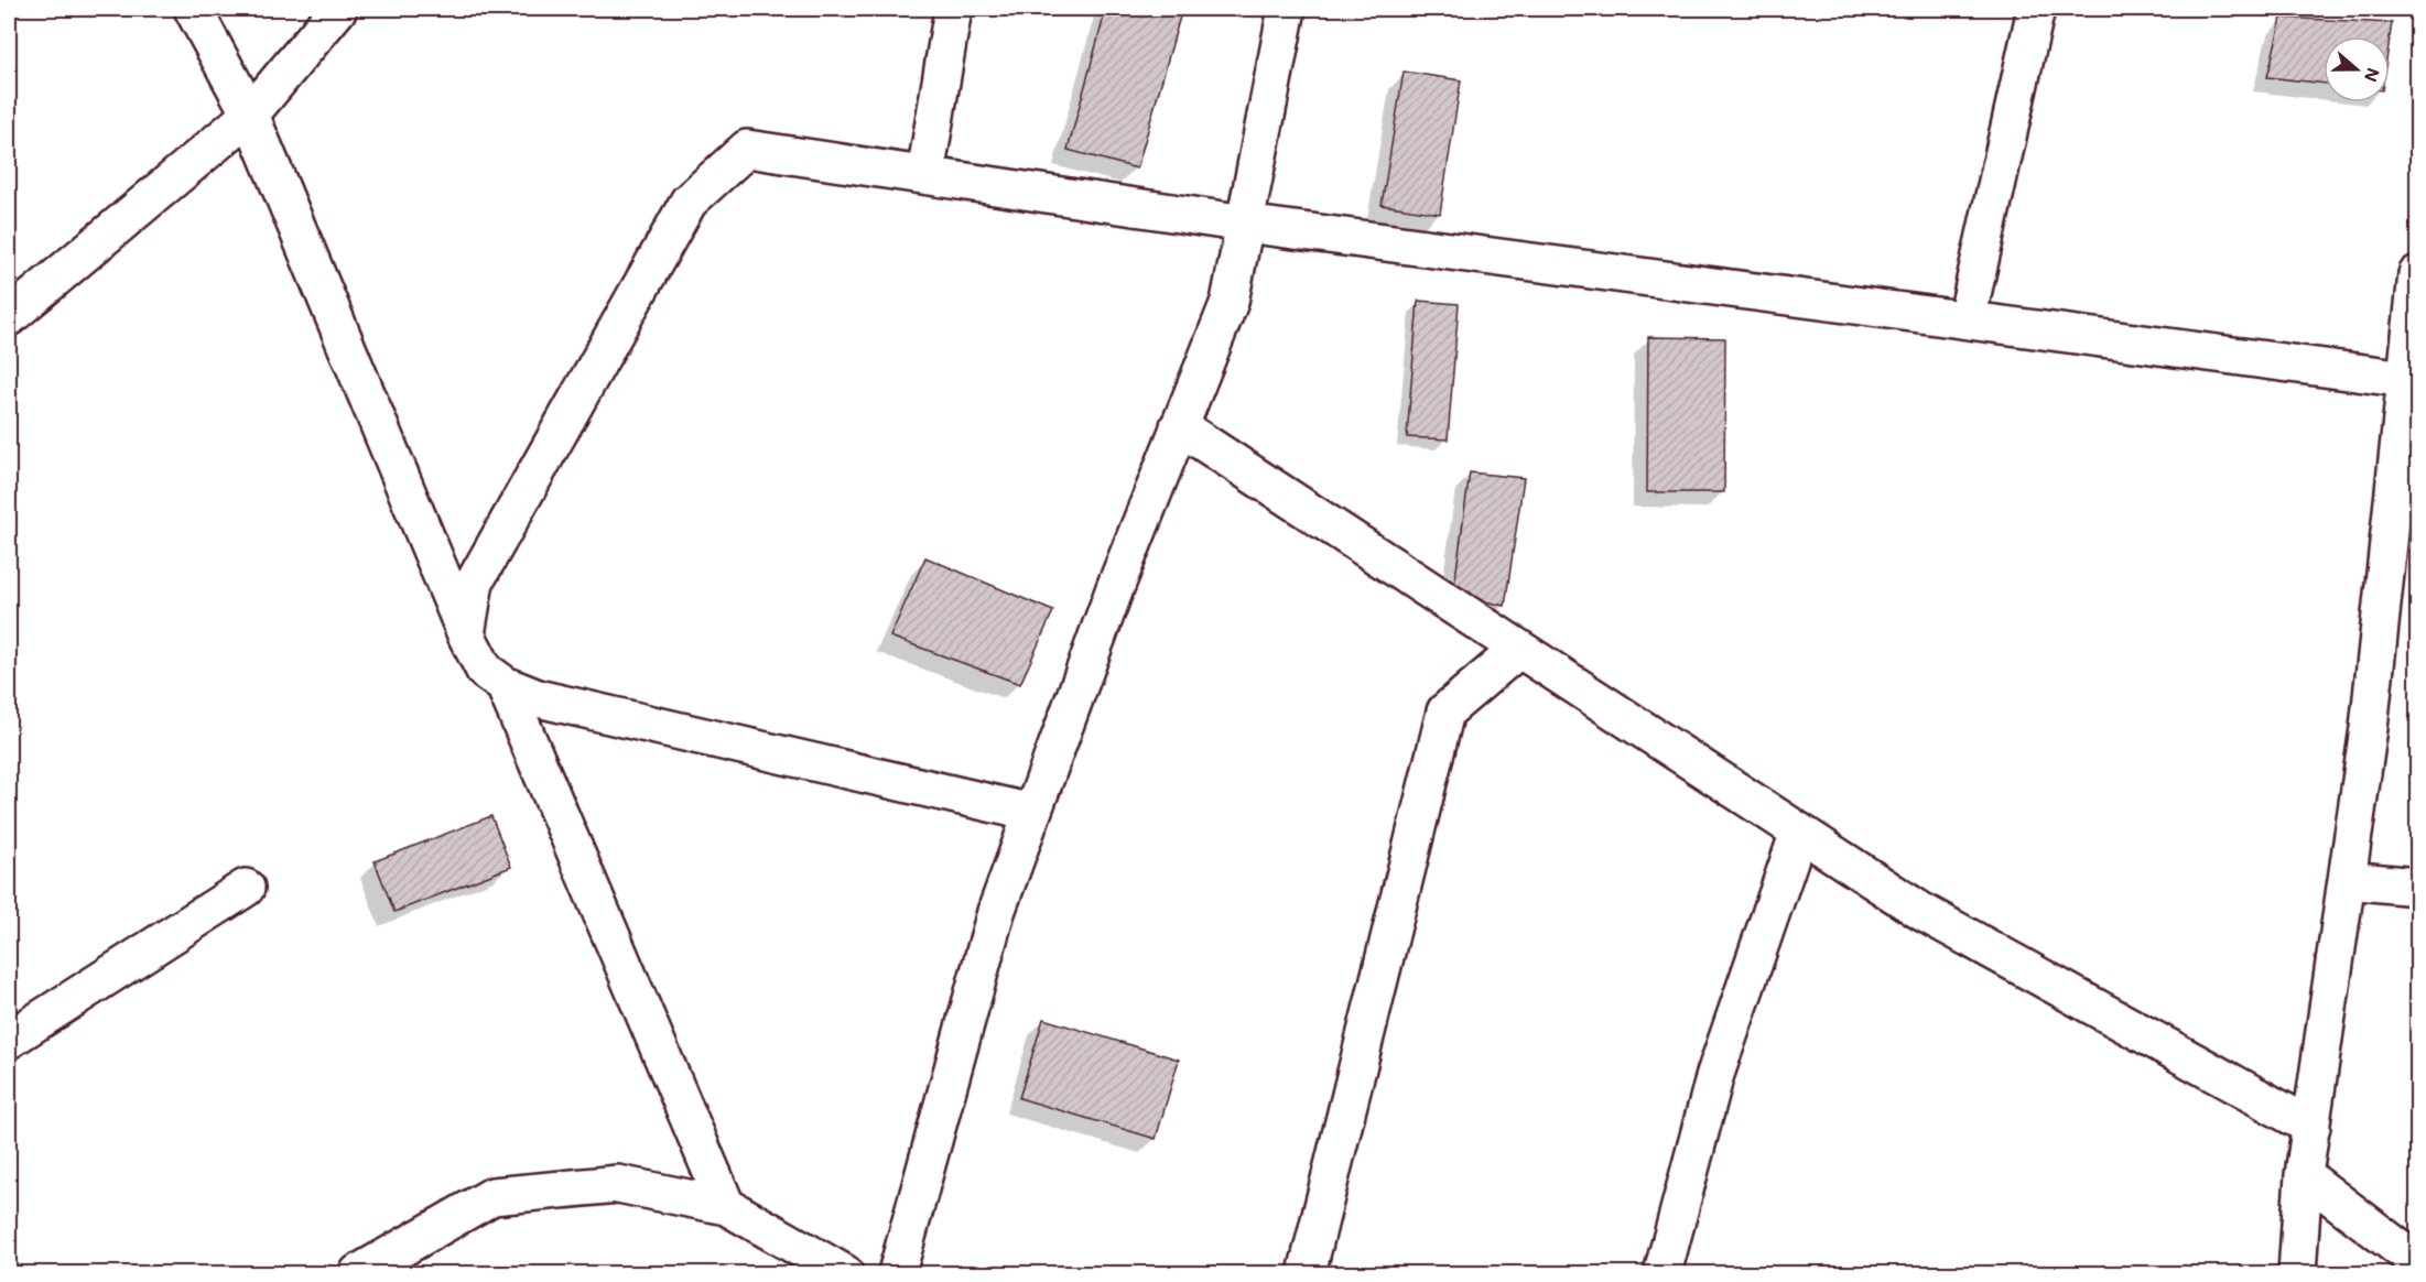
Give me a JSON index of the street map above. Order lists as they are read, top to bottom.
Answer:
{
  "north": "right"
}
